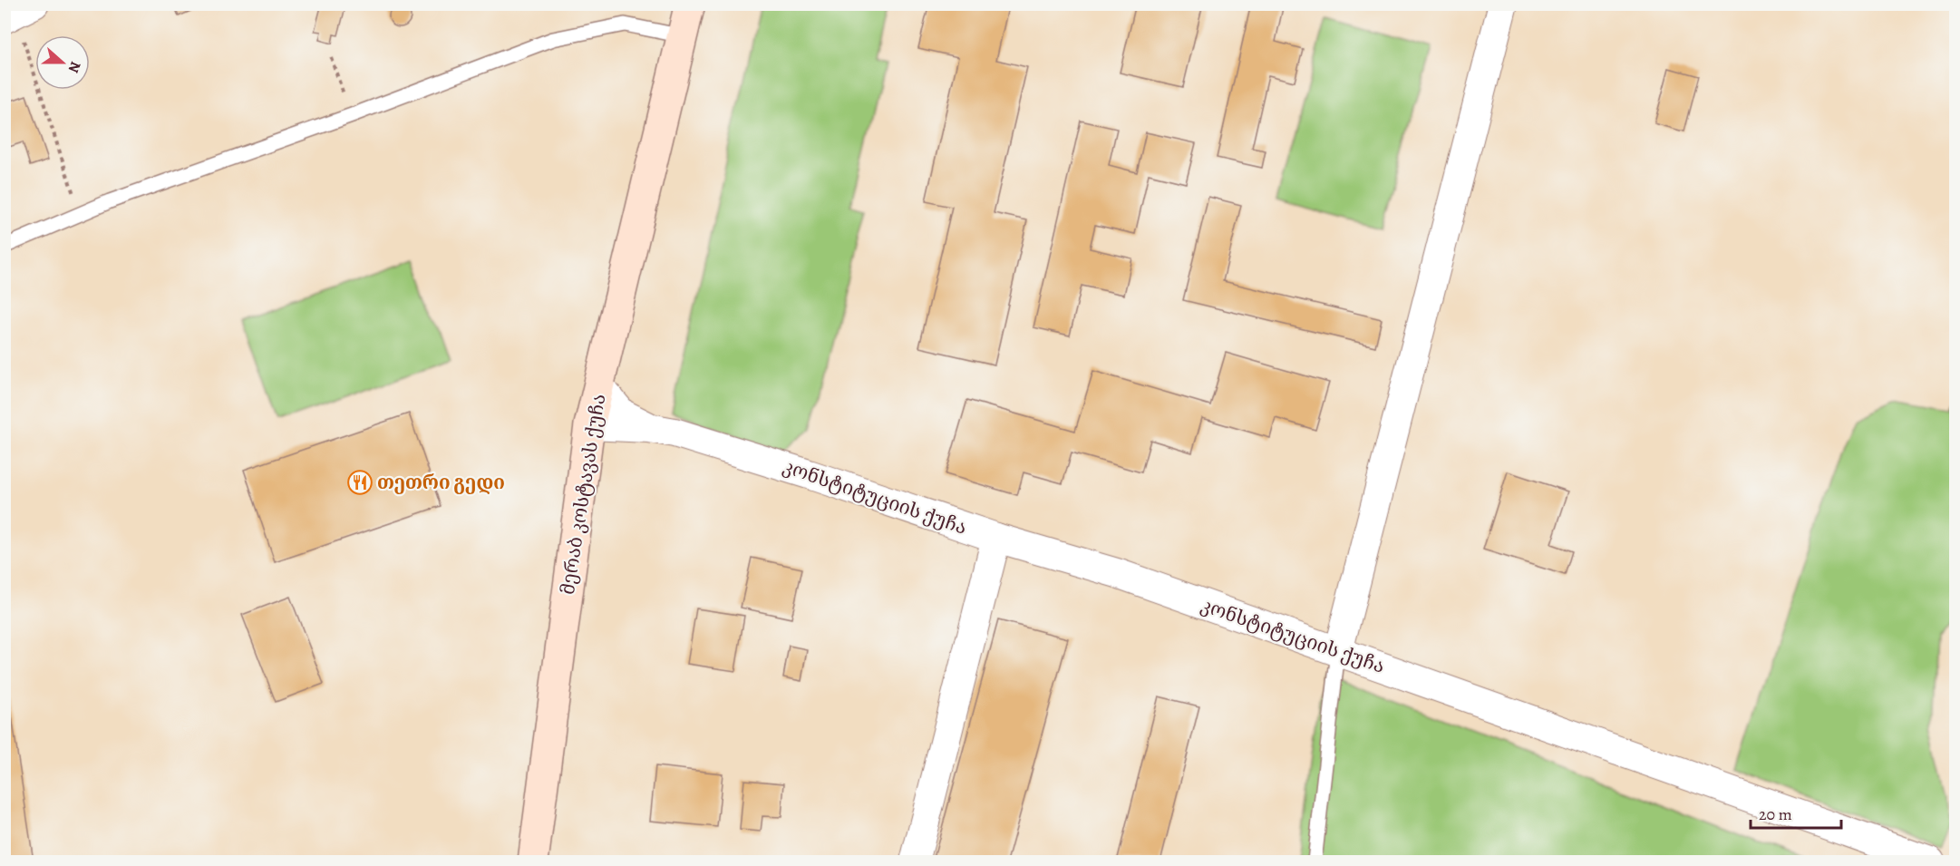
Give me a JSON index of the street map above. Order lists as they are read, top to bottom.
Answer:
{
  "streets": {
    "main road": ["მერაბ კოსტავას ქუჩა"],
    "street": ["კონსტიტუციის ქუჩა"]
  },
  "crossings": [
    ["მერაბ კოსტავას ქუჩა", "კონსტიტუციის ქუჩა"]
  ],
  "places": {
    "restaurant": ["თეთრი გედი"]
  },
  "scale_bar": "20 m",
  "north": "right"
}
